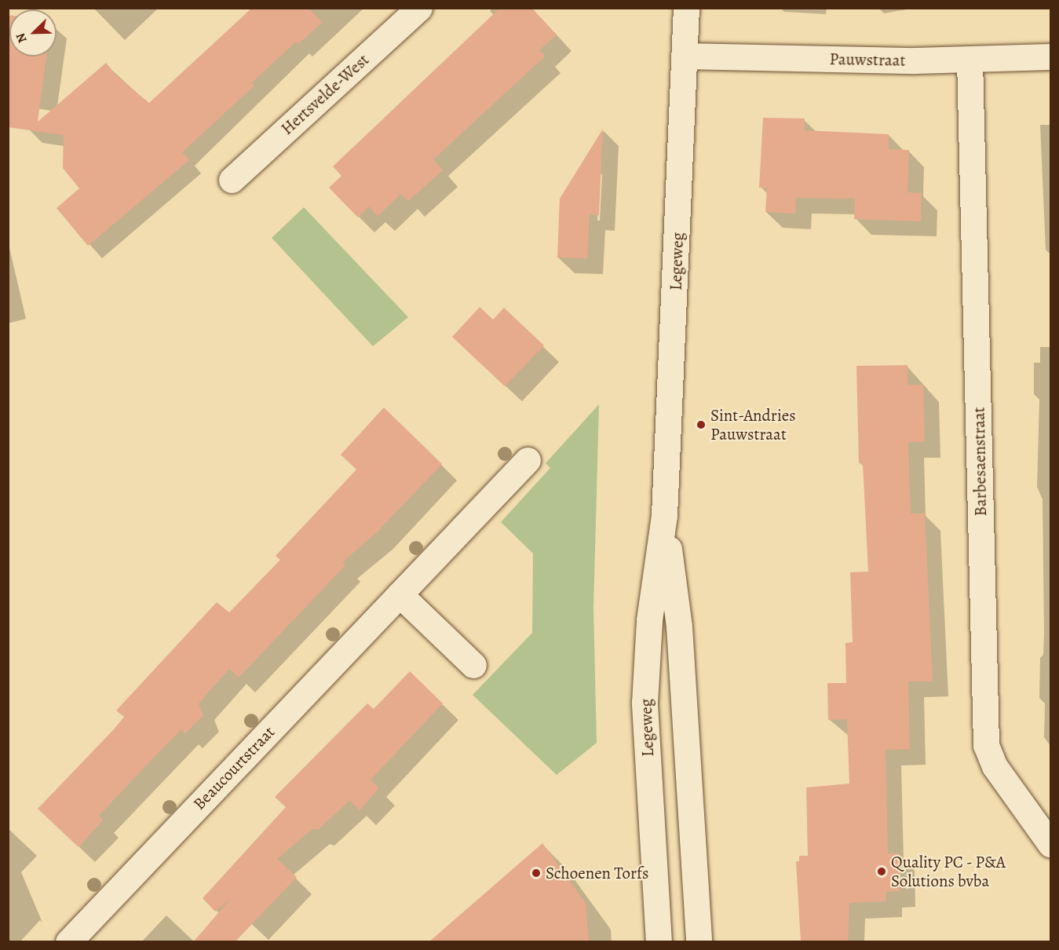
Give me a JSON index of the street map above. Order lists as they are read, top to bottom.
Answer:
{
  "streets": {
    "street": [
      "Pauwstraat",
      "Hertsvelde-West",
      "Legeweg",
      "Barbesaenstraat",
      "Beaucourtstraat"
    ]
  },
  "crossings": [
    ["Pauwstraat", "Legeweg"],
    ["Pauwstraat", "Barbesaenstraat"]
  ],
  "places": ["Sint-Andries Pauwstraat", "Quality PC - P&A Solutions bvba", "Schoenen Torfs"],
  "north": "bottom left"
}
